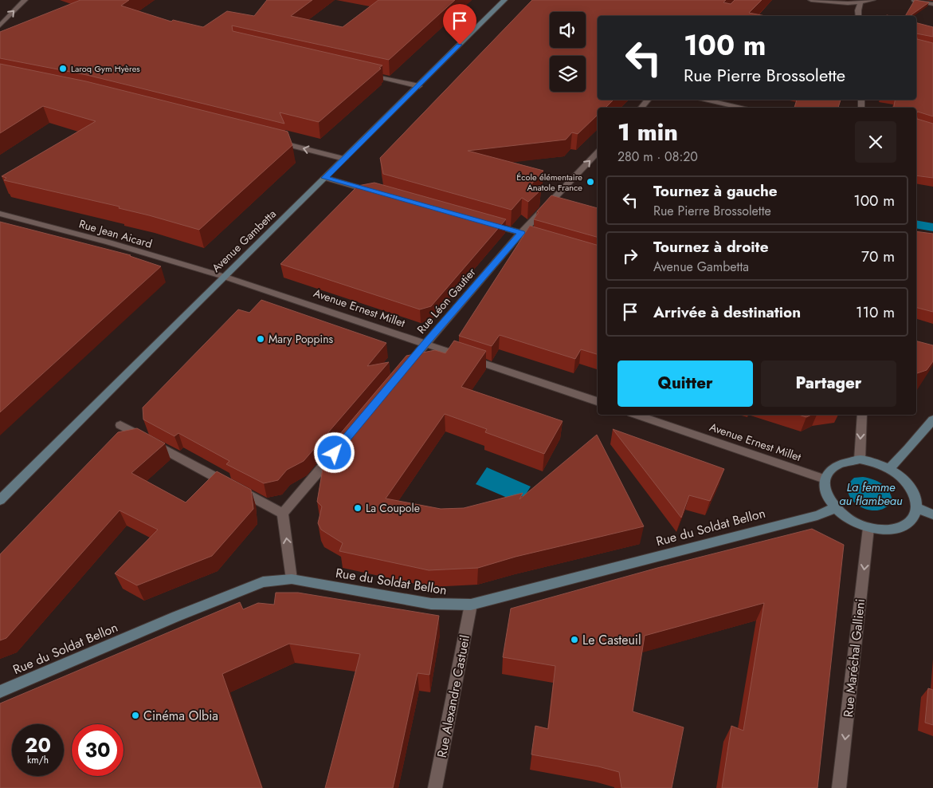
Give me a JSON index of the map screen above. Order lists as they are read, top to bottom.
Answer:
{
  "streets": {
    "main road": ["Avenue Gambetta", "Rue du Soldat Bellon"],
    "street": [
      "Rue Jean Aicard",
      "Rue Léon Gautier",
      "Avenue Ernest Millet",
      "Rue Maréchal Gallieni",
      "Rue Alexandre Castueil"
    ]
  },
  "crossings": [
    ["Rue Jean Aicard", "Avenue Gambetta"],
    ["Rue Jean Aicard", "Avenue Ernest Millet"],
    ["Avenue Gambetta", "Avenue Ernest Millet"],
    ["Rue Léon Gautier", "Avenue Ernest Millet"],
    ["Avenue Ernest Millet", "Rue du Soldat Bellon"],
    ["Avenue Ernest Millet", "Rue Maréchal Gallieni"],
    ["Rue du Soldat Bellon", "Rue Maréchal Gallieni"],
    ["Rue du Soldat Bellon", "Rue Alexandre Castueil"]
  ],
  "one_way": ["Rue Léon Gautier", "Rue Maréchal Gallieni"],
  "water": ["La femme au flambeau"],
  "places": [
    "Laroq Gym Hyères",
    "École élémentaire Anatole France",
    "Mary Poppins",
    "La Coupole",
    "Le Casteuil",
    "Cinéma Olbia"
  ],
  "page": {
    "turn": ["100 m", "Rue Pierre Brossolette"],
    "heading": ["1 min", "280 m · 08:20"],
    "list": [
      {
        "name": "Tournez à gauche",
        "note": "Rue Pierre Brossolette",
        "value": "100 m"
      },
      {
        "name": "Tournez à droite",
        "note": "Avenue Gambetta",
        "value": "70 m"
      },
      {
        "name": "Arrivée à destination",
        "value": "110 m"
      }
    ],
    "buttons": ["Quitter", "Partager"],
    "speed": "20 km/h",
    "limit": "30"
  }
}
